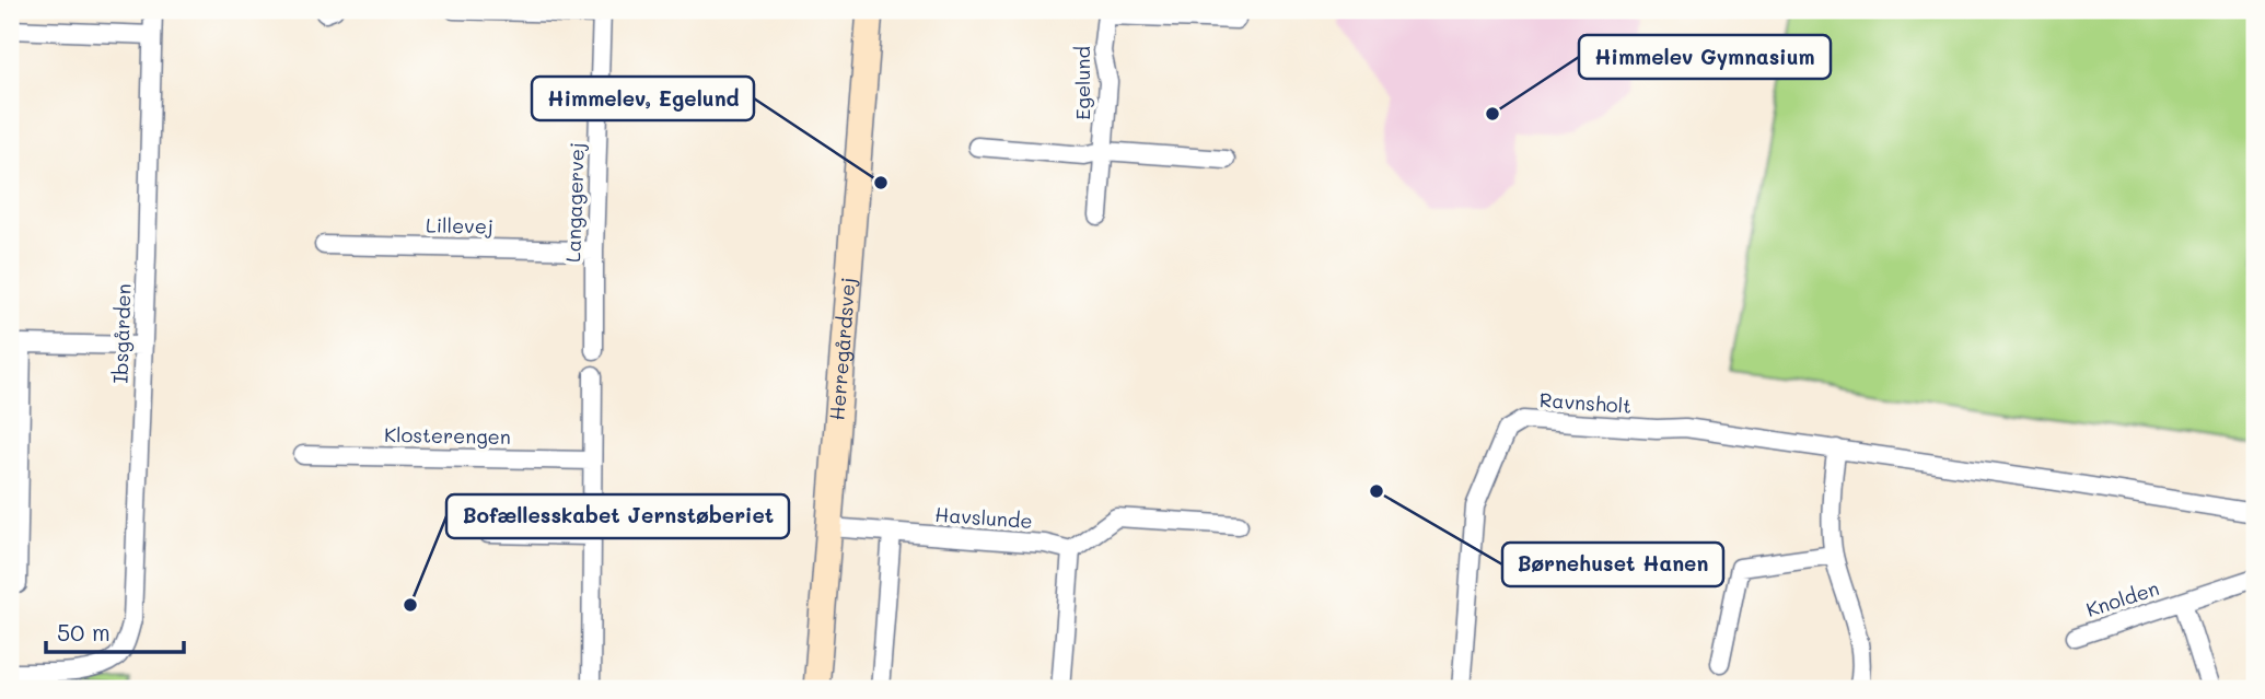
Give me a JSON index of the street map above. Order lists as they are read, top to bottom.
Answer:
{
  "streets": {
    "street": [
      "Egelund",
      "Langagervej",
      "Lillevej",
      "Ibsgården",
      "Herregårdsvej",
      "Ravnsholt",
      "Klosterengen",
      "Havslunde",
      "Knolden"
    ]
  },
  "crossings": [
    ["Langagervej", "Lillevej"],
    ["Herregårdsvej", "Havslunde"]
  ],
  "places": [
    "Himmelev Gymnasium",
    "Himmelev, Egelund",
    "Børnehuset Hanen",
    "Bofællesskabet Jernstøberiet"
  ],
  "scale_bar": "50 m"
}
